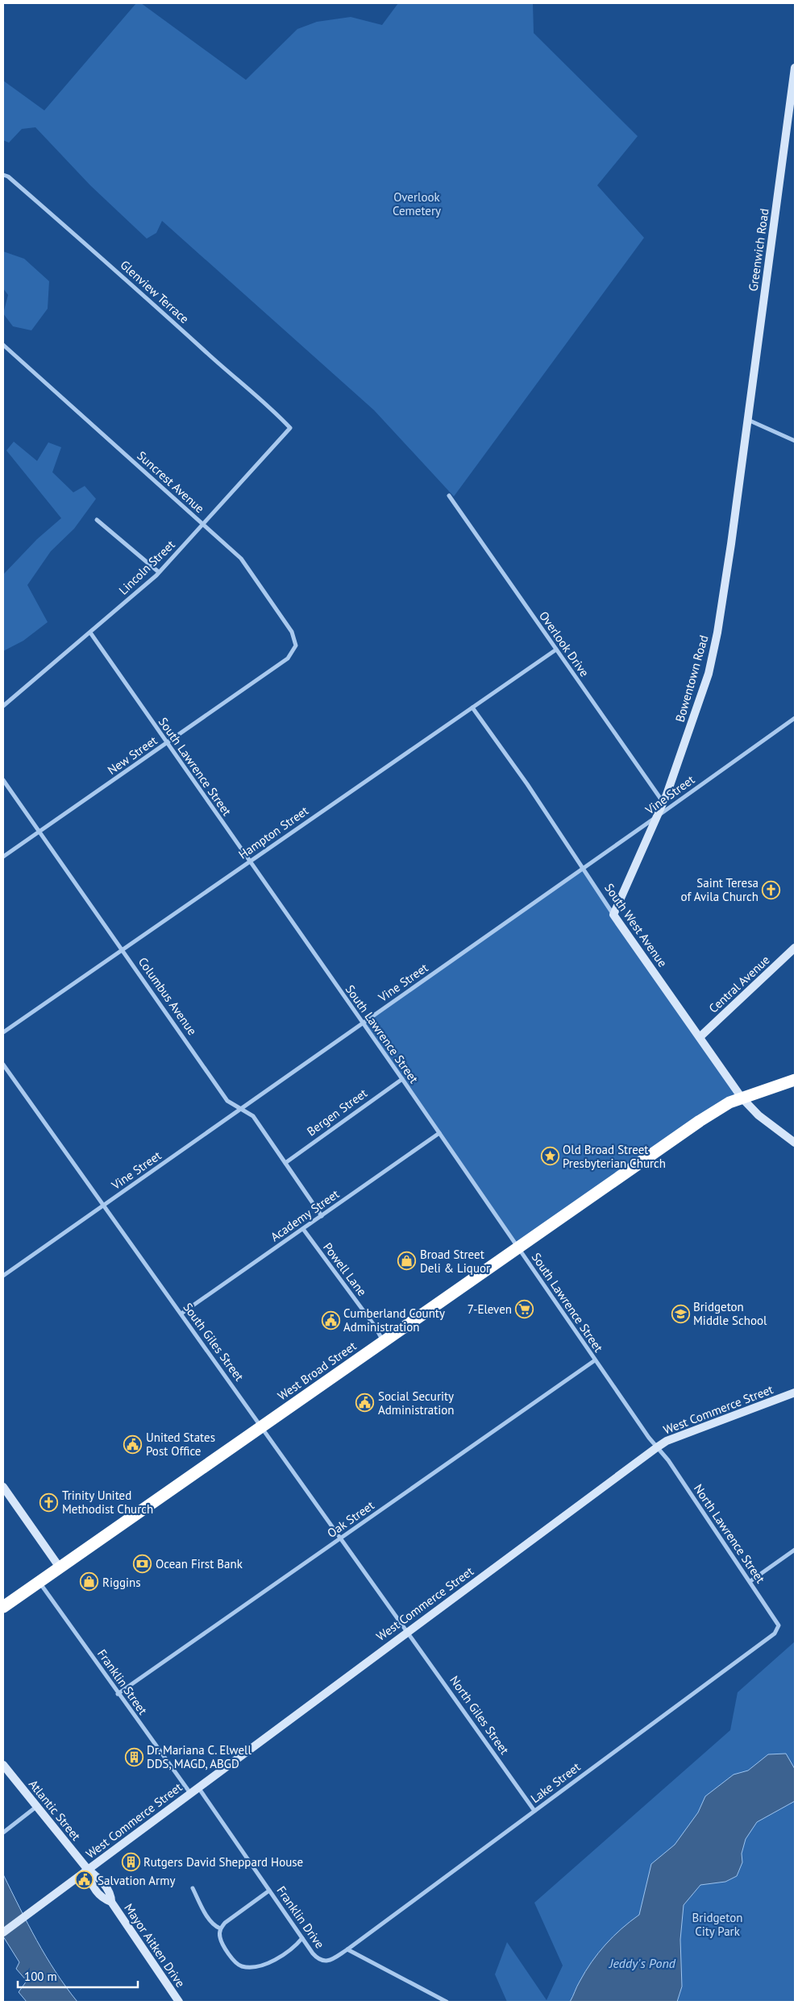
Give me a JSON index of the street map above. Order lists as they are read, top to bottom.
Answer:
{
  "streets": {
    "highway": ["West Broad Street"],
    "main road": [
      "Greenwich Road",
      "Bowentown Road",
      "South West Avenue",
      "Central Avenue",
      "West Commerce Street",
      "Atlantic Street",
      "Mayor Aitken Drive"
    ],
    "street": [
      "Glenview Terrace",
      "Suncrest Avenue",
      "Lincoln Street",
      "Overlook Drive",
      "New Street",
      "South Lawrence Street",
      "Vine Street",
      "Hampton Street",
      "Columbus Avenue",
      "Bergen Street",
      "Academy Street",
      "Powell Lane",
      "South Giles Street",
      "Oak Street",
      "North Lawrence Street",
      "Franklin Street",
      "North Giles Street",
      "Lake Street",
      "Franklin Drive"
    ]
  },
  "crossings": [
    ["Greenwich Road", "Bowentown Road"],
    ["Glenview Terrace", "Lincoln Street"],
    ["Suncrest Avenue", "Lincoln Street"],
    ["Suncrest Avenue", "New Street"],
    ["Lincoln Street", "South Lawrence Street"],
    ["Overlook Drive", "Bowentown Road"],
    ["Overlook Drive", "Hampton Street"],
    ["Bowentown Road", "Vine Street"],
    ["Bowentown Road", "South West Avenue"],
    ["New Street", "South Lawrence Street"],
    ["New Street", "Columbus Avenue"],
    ["South Lawrence Street", "Vine Street"],
    ["South Lawrence Street", "Hampton Street"],
    ["South Lawrence Street", "Bergen Street"],
    ["South Lawrence Street", "Academy Street"],
    ["South Lawrence Street", "West Broad Street"],
    ["South Lawrence Street", "West Commerce Street"],
    ["South Lawrence Street", "Oak Street"],
    ["South Lawrence Street", "North Lawrence Street"],
    ["Vine Street", "South West Avenue"],
    ["Vine Street", "Columbus Avenue"],
    ["Vine Street", "South Giles Street"],
    ["Hampton Street", "South West Avenue"],
    ["Hampton Street", "Columbus Avenue"],
    ["South West Avenue", "Central Avenue"],
    ["South West Avenue", "West Broad Street"],
    ["Columbus Avenue", "Bergen Street"],
    ["Columbus Avenue", "Academy Street"],
    ["Academy Street", "Powell Lane"],
    ["Academy Street", "South Giles Street"],
    ["Powell Lane", "West Broad Street"],
    ["South Giles Street", "West Broad Street"],
    ["South Giles Street", "West Commerce Street"],
    ["South Giles Street", "Oak Street"],
    ["South Giles Street", "North Giles Street"],
    ["West Broad Street", "Franklin Street"],
    ["West Commerce Street", "North Lawrence Street"],
    ["West Commerce Street", "Franklin Street"],
    ["West Commerce Street", "North Giles Street"],
    ["West Commerce Street", "Atlantic Street"],
    ["West Commerce Street", "Franklin Drive"],
    ["West Commerce Street", "Mayor Aitken Drive"],
    ["Oak Street", "Franklin Street"],
    ["North Lawrence Street", "Lake Street"],
    ["North Giles Street", "Lake Street"],
    ["Lake Street", "Franklin Drive"],
    ["Atlantic Street", "Mayor Aitken Drive"]
  ],
  "water": ["Jeddy's Pond"],
  "parks": ["Overlook Cemetery", "Bridgeton City Park"],
  "places": {
    "church": ["Saint Teresa of Avila Church", "Trinity United Methodist Church"],
    "place": ["Old Broad Street Presbyterian Church"],
    "shop": ["Broad Street Deli & Liquor", "Riggins"],
    "supermarket": ["7-Eleven"],
    "school or university": ["Bridgeton Middle School"],
    "public building": [
      "Cumberland County Administration",
      "Social Security Administration",
      "United States Post Office",
      "Salvation Army"
    ],
    "bank": ["Ocean First Bank"],
    "building": ["Dr. Mariana C. Elwell DDS, MAGD, ABGD", "Rutgers David Sheppard House"]
  },
  "scale_bar": "100 m"
}
